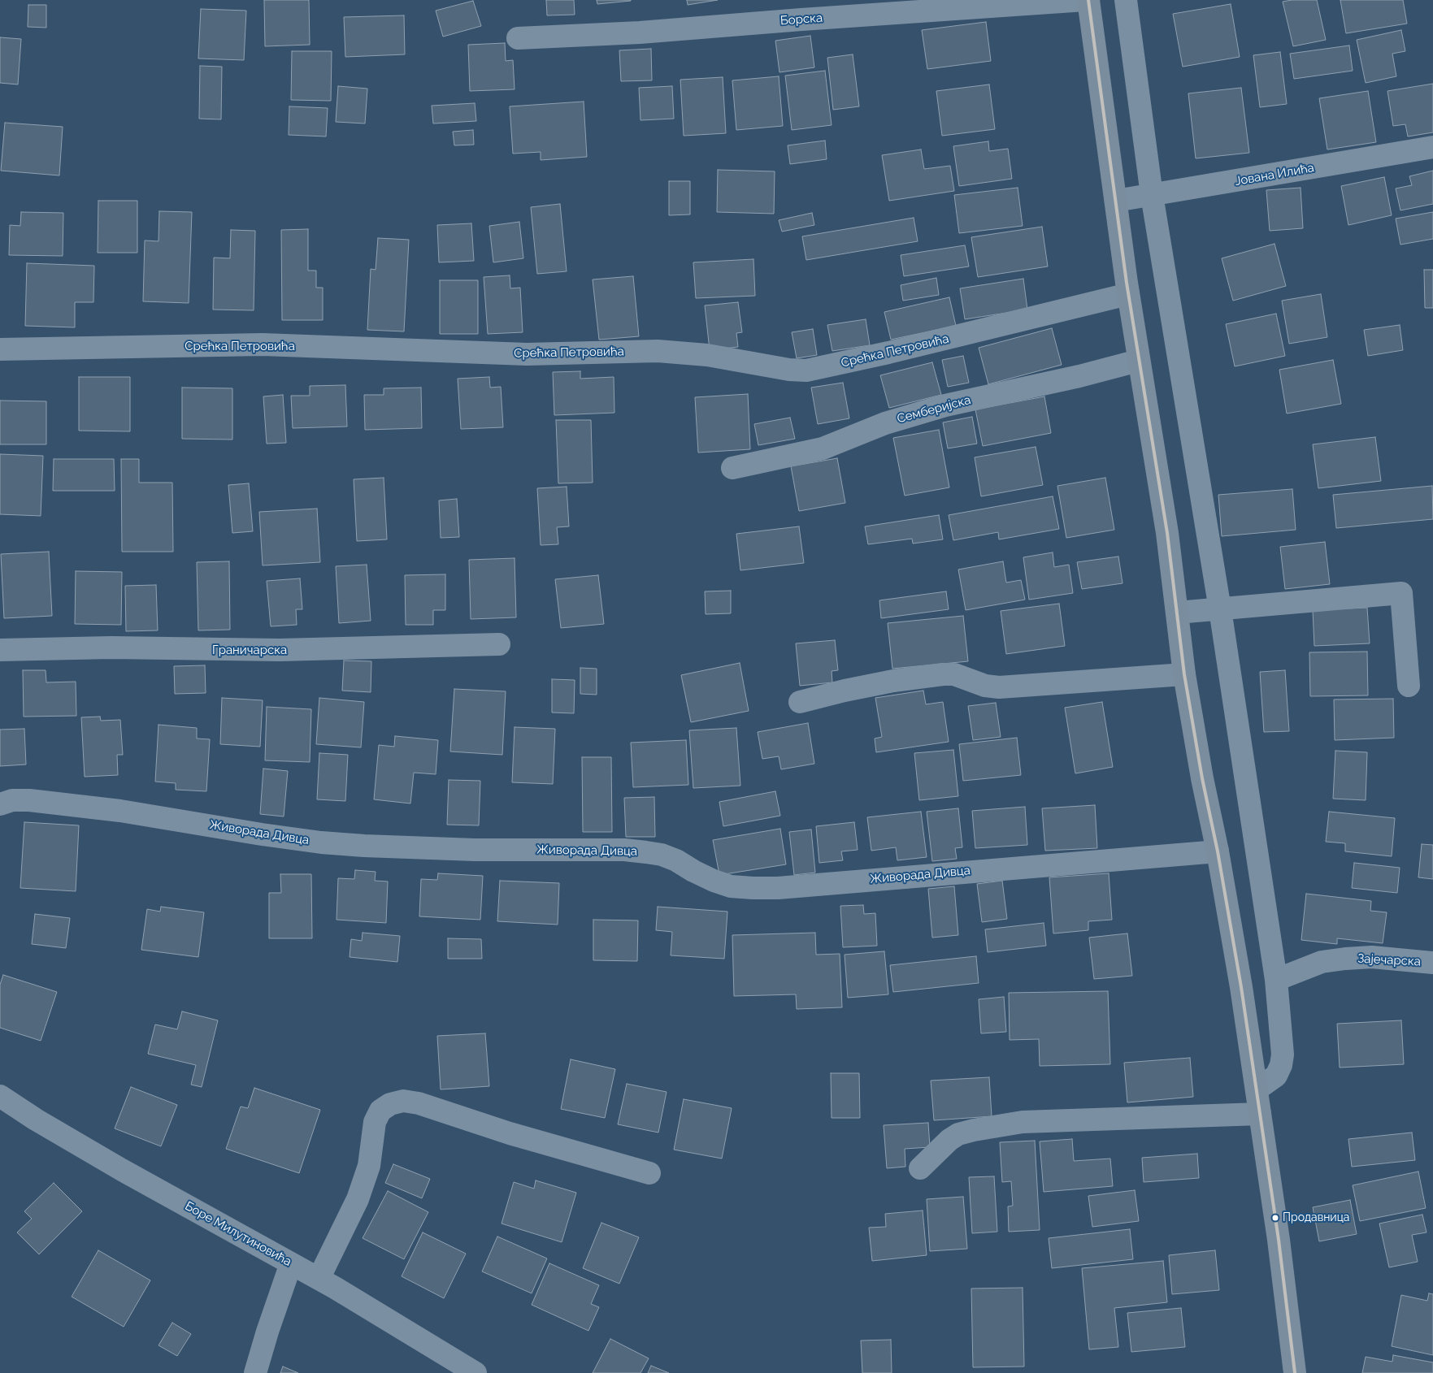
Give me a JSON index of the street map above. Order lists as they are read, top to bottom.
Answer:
{
  "streets": {
    "street": [
      "Борска",
      "Јована Илића",
      "Срећка Петровића",
      "Семберијска",
      "Граничарска",
      "Живорада Дивца",
      "Зајечарска",
      "Боре Милутиновића"
    ]
  },
  "places": ["Продавница"]
}
